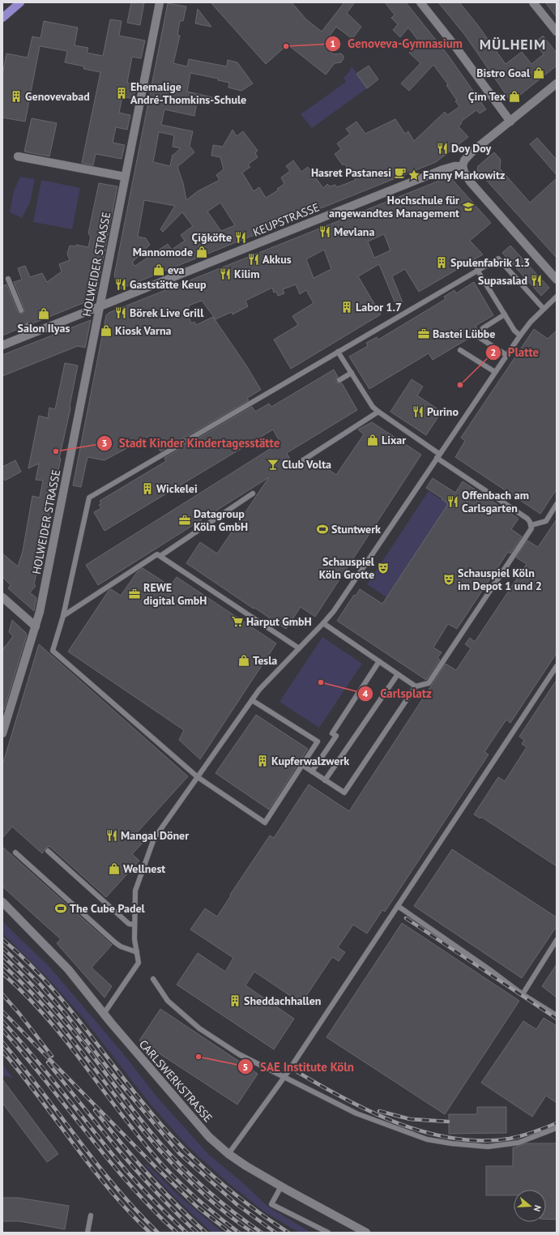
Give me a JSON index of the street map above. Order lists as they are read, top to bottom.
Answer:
{
  "streets": {
    "street": ["KEUPSTRASSE", "HOLWEIDER STRASSE", "CARLSWERKSTRASSE"]
  },
  "crossings": [
    ["KEUPSTRASSE", "HOLWEIDER STRASSE"]
  ],
  "districts": ["MÜLHEIM"],
  "places": {
    "other": [
      "Genoveva-Gymnasium",
      "Platte",
      "Stadt Kinder Kindertagesstätte",
      "Carlsplatz",
      "SAE Institute Köln"
    ],
    "shop": [
      "Bistro Goal",
      "Çim Tex",
      "Mannomode",
      "eva",
      "Salon Ilyas",
      "Kiosk Varna",
      "Lixar",
      "Tesla",
      "Wellnest"
    ],
    "building": [
      "Ehemalige André-Thomkins-Schule",
      "Genovevabad",
      "Spulenfabrik 1.3",
      "Labor 1.7",
      "Wickelei",
      "Kupferwalzwerk",
      "Sheddachhallen"
    ],
    "restaurant": [
      "Doy Doy",
      "Mevlana",
      "Çiğköfte",
      "Akkus",
      "Kilim",
      "Supasalad",
      "Gaststätte Keup",
      "Börek Live Grill",
      "Purino",
      "Offenbach am Carlsgarten",
      "Mangal Döner"
    ],
    "cafe": ["Hasret Pastanesi"],
    "place": ["Fanny Markowitz"],
    "school or university": ["Hochschule für angewandtes Management"],
    "office": ["Bastei Lübbe", "Datagroup Köln GmbH", "REWE digital GmbH"],
    "bar": ["Club Volta"],
    "sports": ["Stuntwerk", "The Cube Padel"],
    "theatre": ["Schauspiel Köln Grotte", "Schauspiel Köln im Depot 1 und 2"],
    "supermarket": ["Harput GmbH"]
  },
  "north": "right"
}
